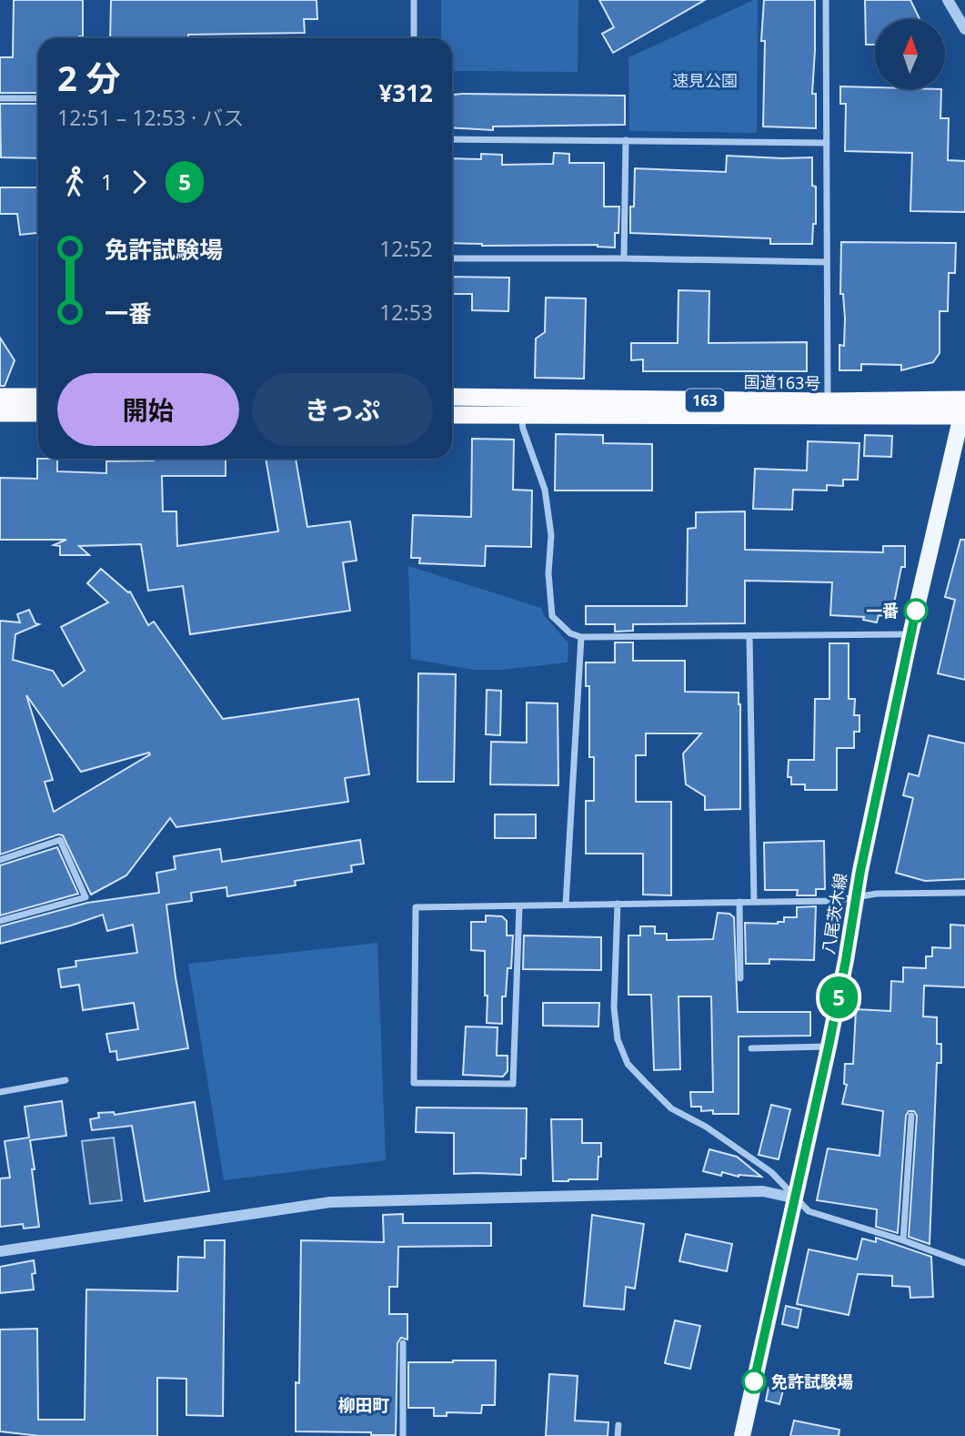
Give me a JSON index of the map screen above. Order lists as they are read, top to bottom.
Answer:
{
  "streets": {
    "highway": ["国道163号", "163"],
    "main road": ["八尾茨木線"]
  },
  "crossings": [
    ["国道163号", "八尾茨木線"]
  ],
  "districts": ["柳田町"],
  "parks": ["速見公園"],
  "places": ["一番", "免許試験場"],
  "lines": ["bus line 5"],
  "north": "top",
  "page": {
    "on_map": "5",
    "heading": ["2 分", "12:51 – 12:53 · バス", "¥312"],
    "legs": ["1", "5"],
    "list": [
      {
        "name": "免許試験場",
        "value": "12:52"
      },
      {
        "name": "一番",
        "value": "12:53"
      }
    ],
    "buttons": ["開始", "きっぷ"]
  }
}
